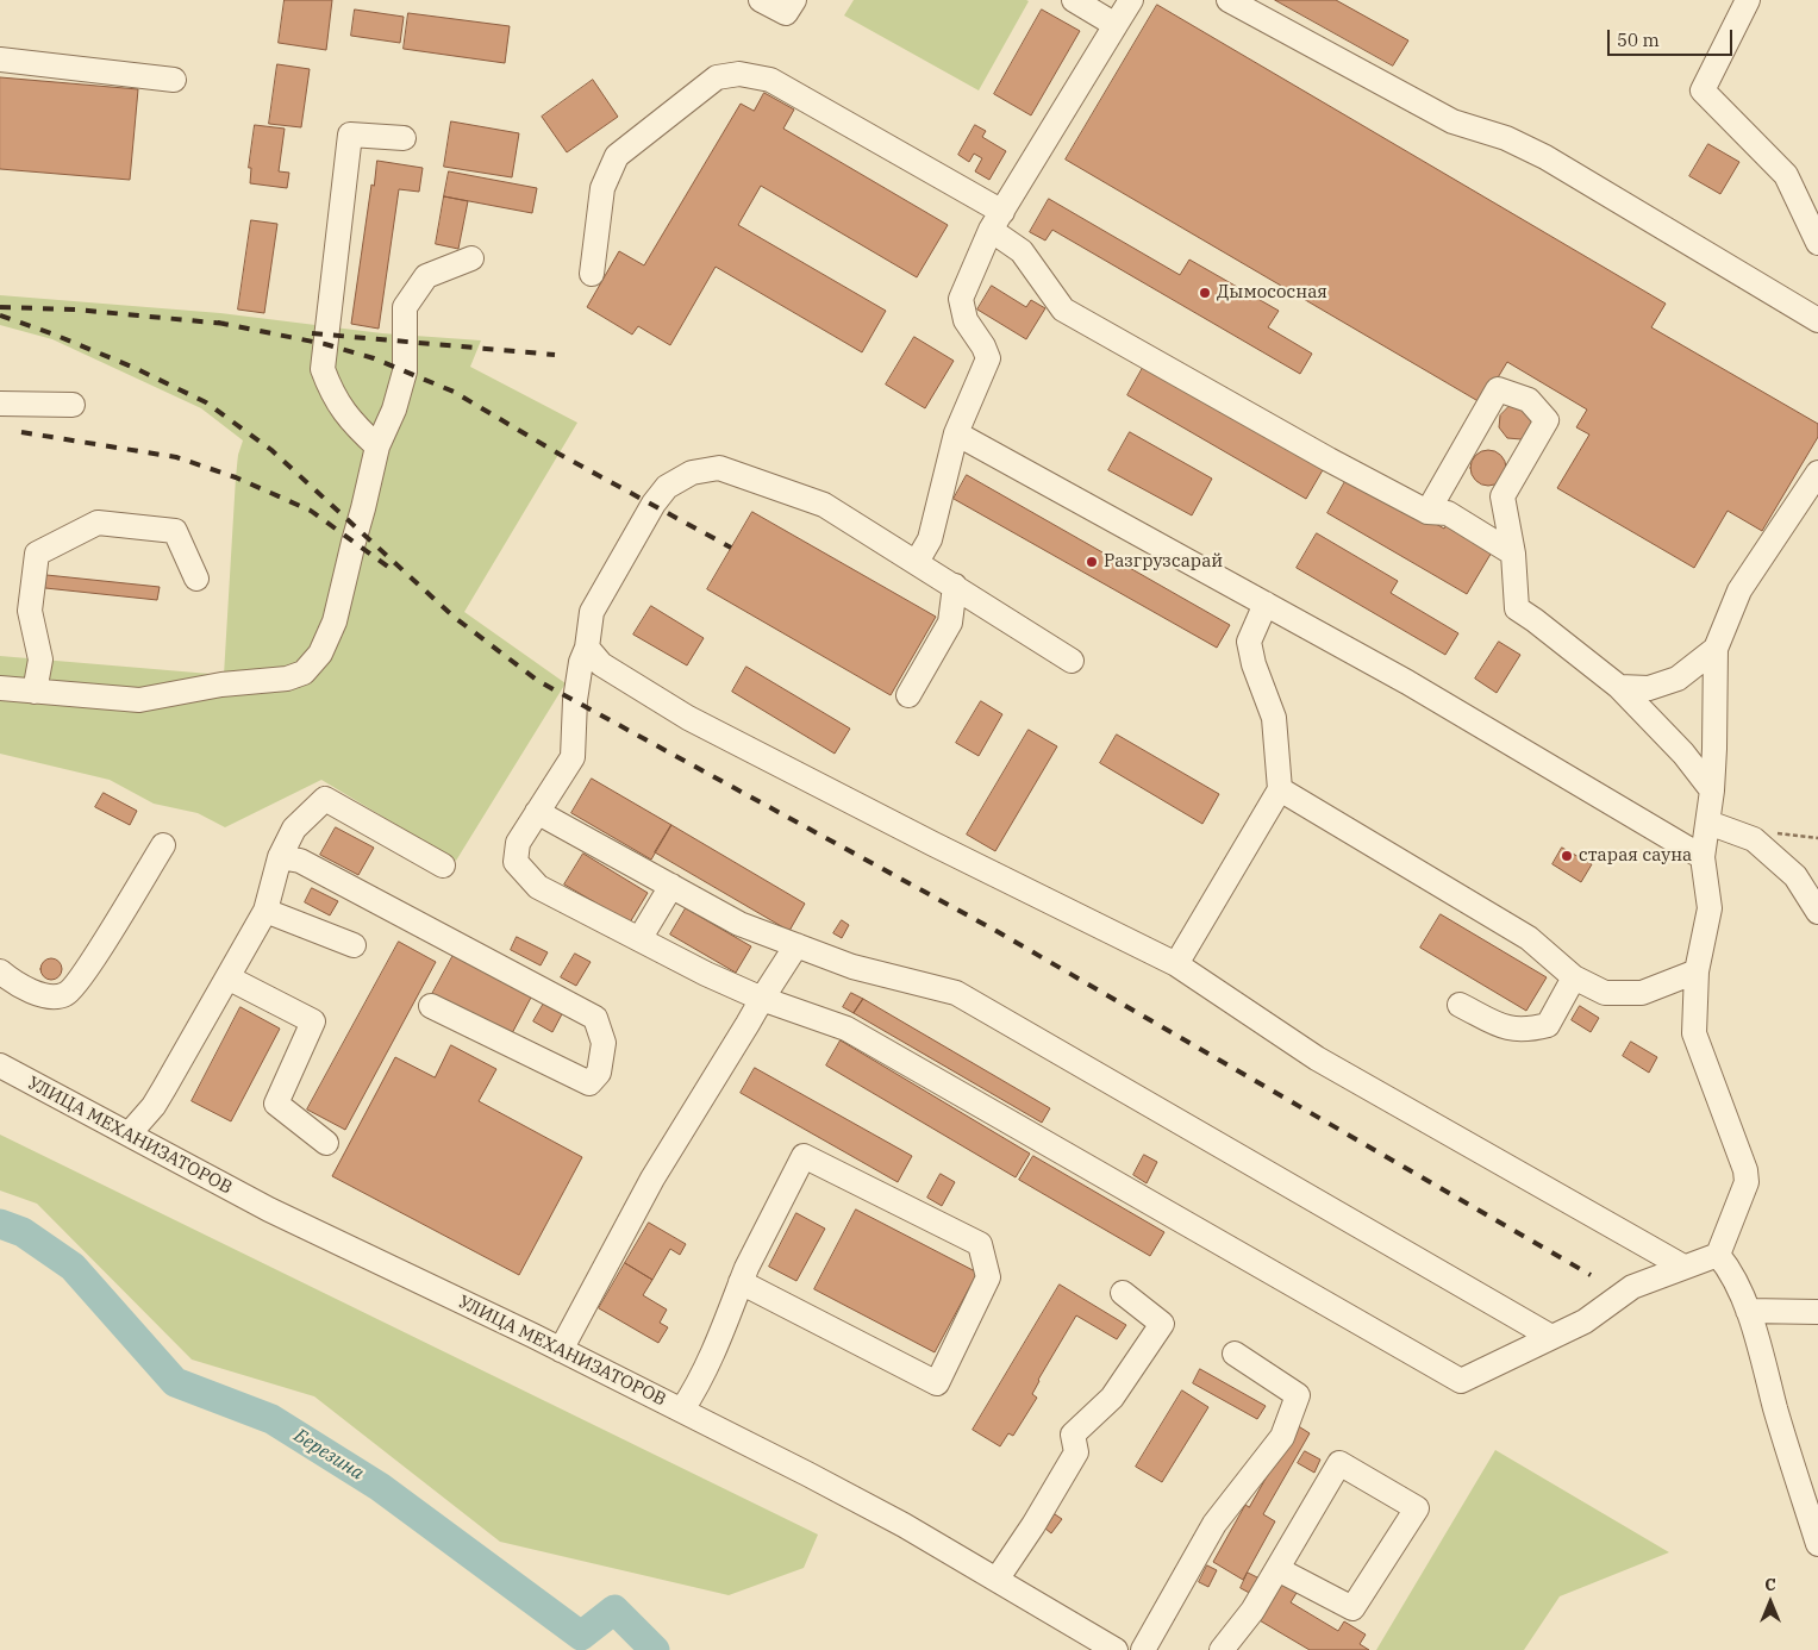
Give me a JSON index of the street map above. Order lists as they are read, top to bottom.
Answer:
{
  "streets": {
    "street": ["УЛИЦА МЕХАНИЗАТОРОВ"]
  },
  "water": ["Березина"],
  "places": ["Дымососная", "Разгрузсарай", "старая сауна"],
  "scale_bar": "50 m",
  "north": "top"
}
